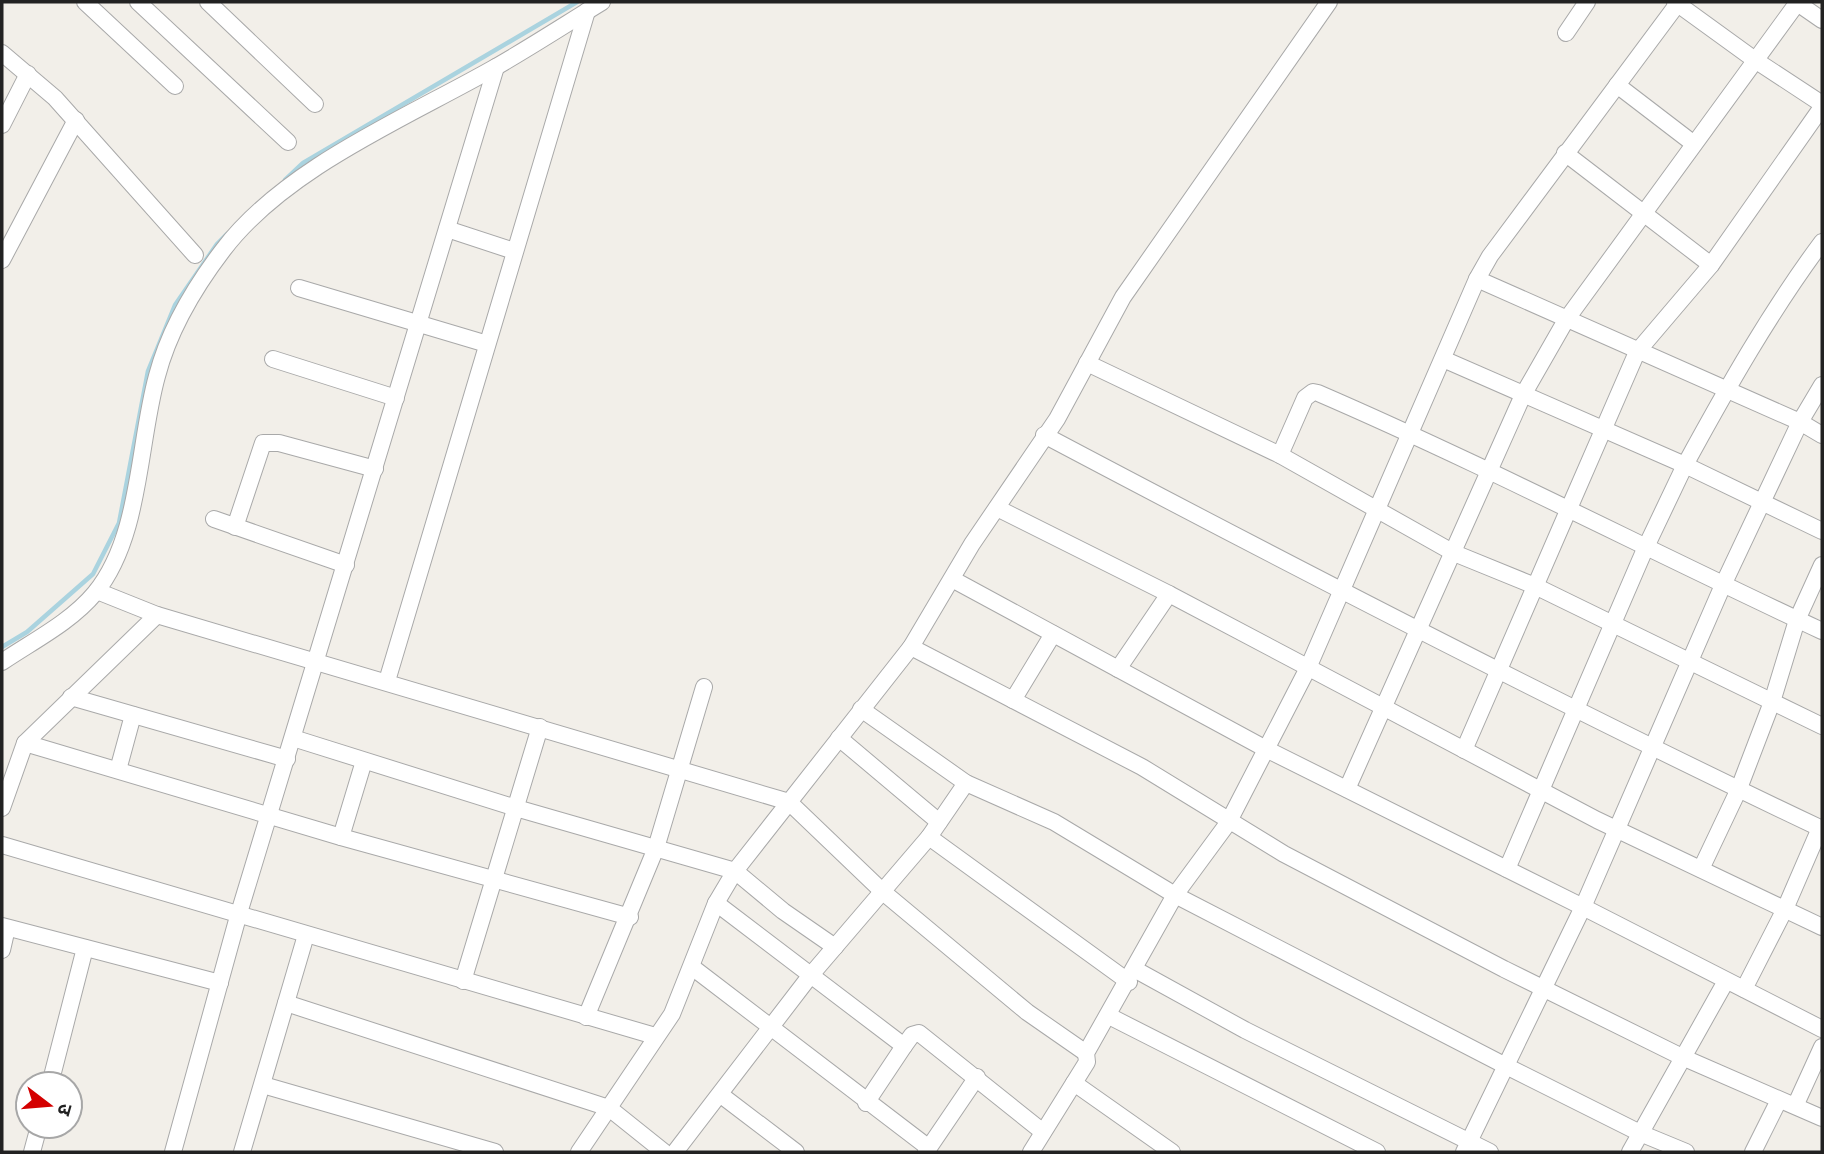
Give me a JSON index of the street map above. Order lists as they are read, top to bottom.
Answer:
{
  "north": "right"
}
